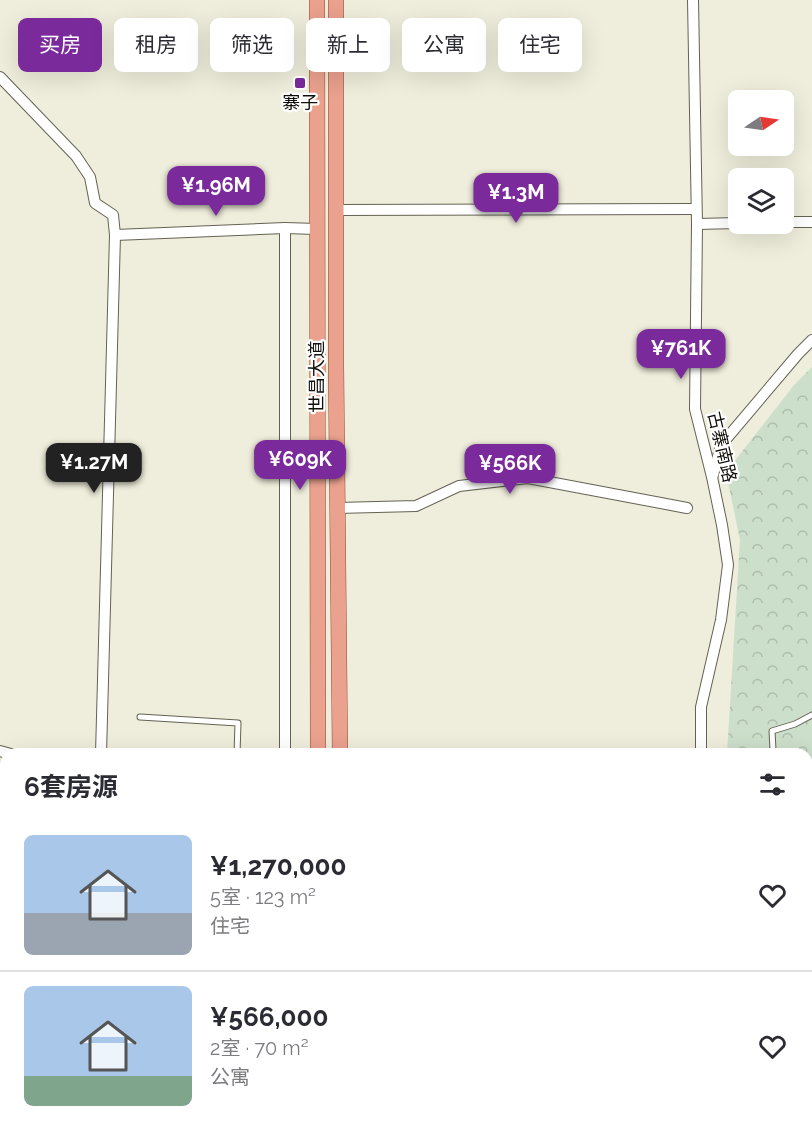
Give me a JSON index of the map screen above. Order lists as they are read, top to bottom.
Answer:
{
  "streets": {
    "main road": ["世昌大道"],
    "street": ["古寨南路"]
  },
  "places": {
    "transit": ["寨子"]
  },
  "north": "right",
  "page": {
    "chip": [
      "买房",
      "租房",
      "筛选",
      "新上",
      "公寓",
      "住宅"
    ],
    "price": [
      "¥1.96M",
      "¥1.3M",
      "¥761K",
      "¥609K",
      "¥1.27M",
      "¥566K"
    ],
    "heading": "6套房源",
    "list": [
      {
        "name": "¥1,270,000",
        "note": "5室 · 123 m² · 住宅"
      },
      {
        "name": "¥566,000",
        "note": "2室 · 70 m² · 公寓"
      }
    ]
  }
}
